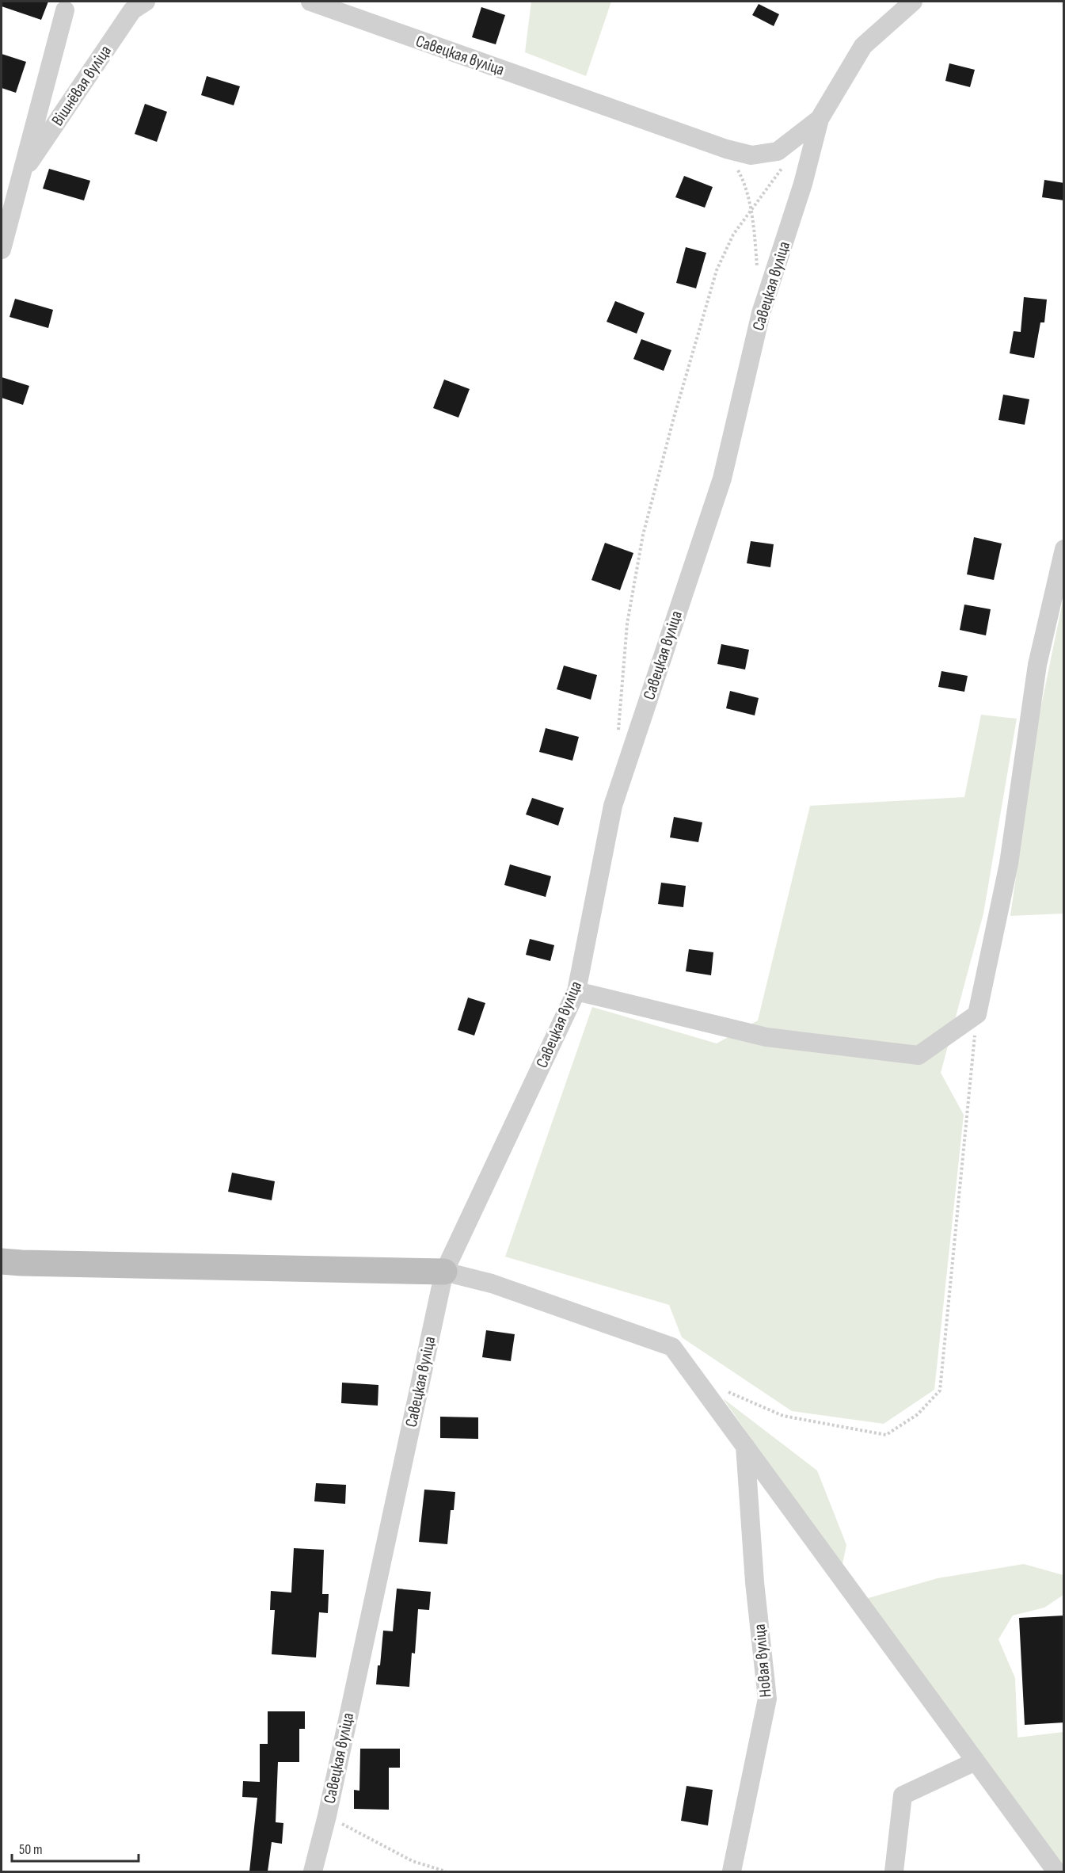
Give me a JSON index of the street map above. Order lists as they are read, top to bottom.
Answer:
{
  "streets": {
    "street": ["Савецкая вуліца", "Вішнёвая вуліца", "Новая вуліца"]
  },
  "scale_bar": "50 m"
}
